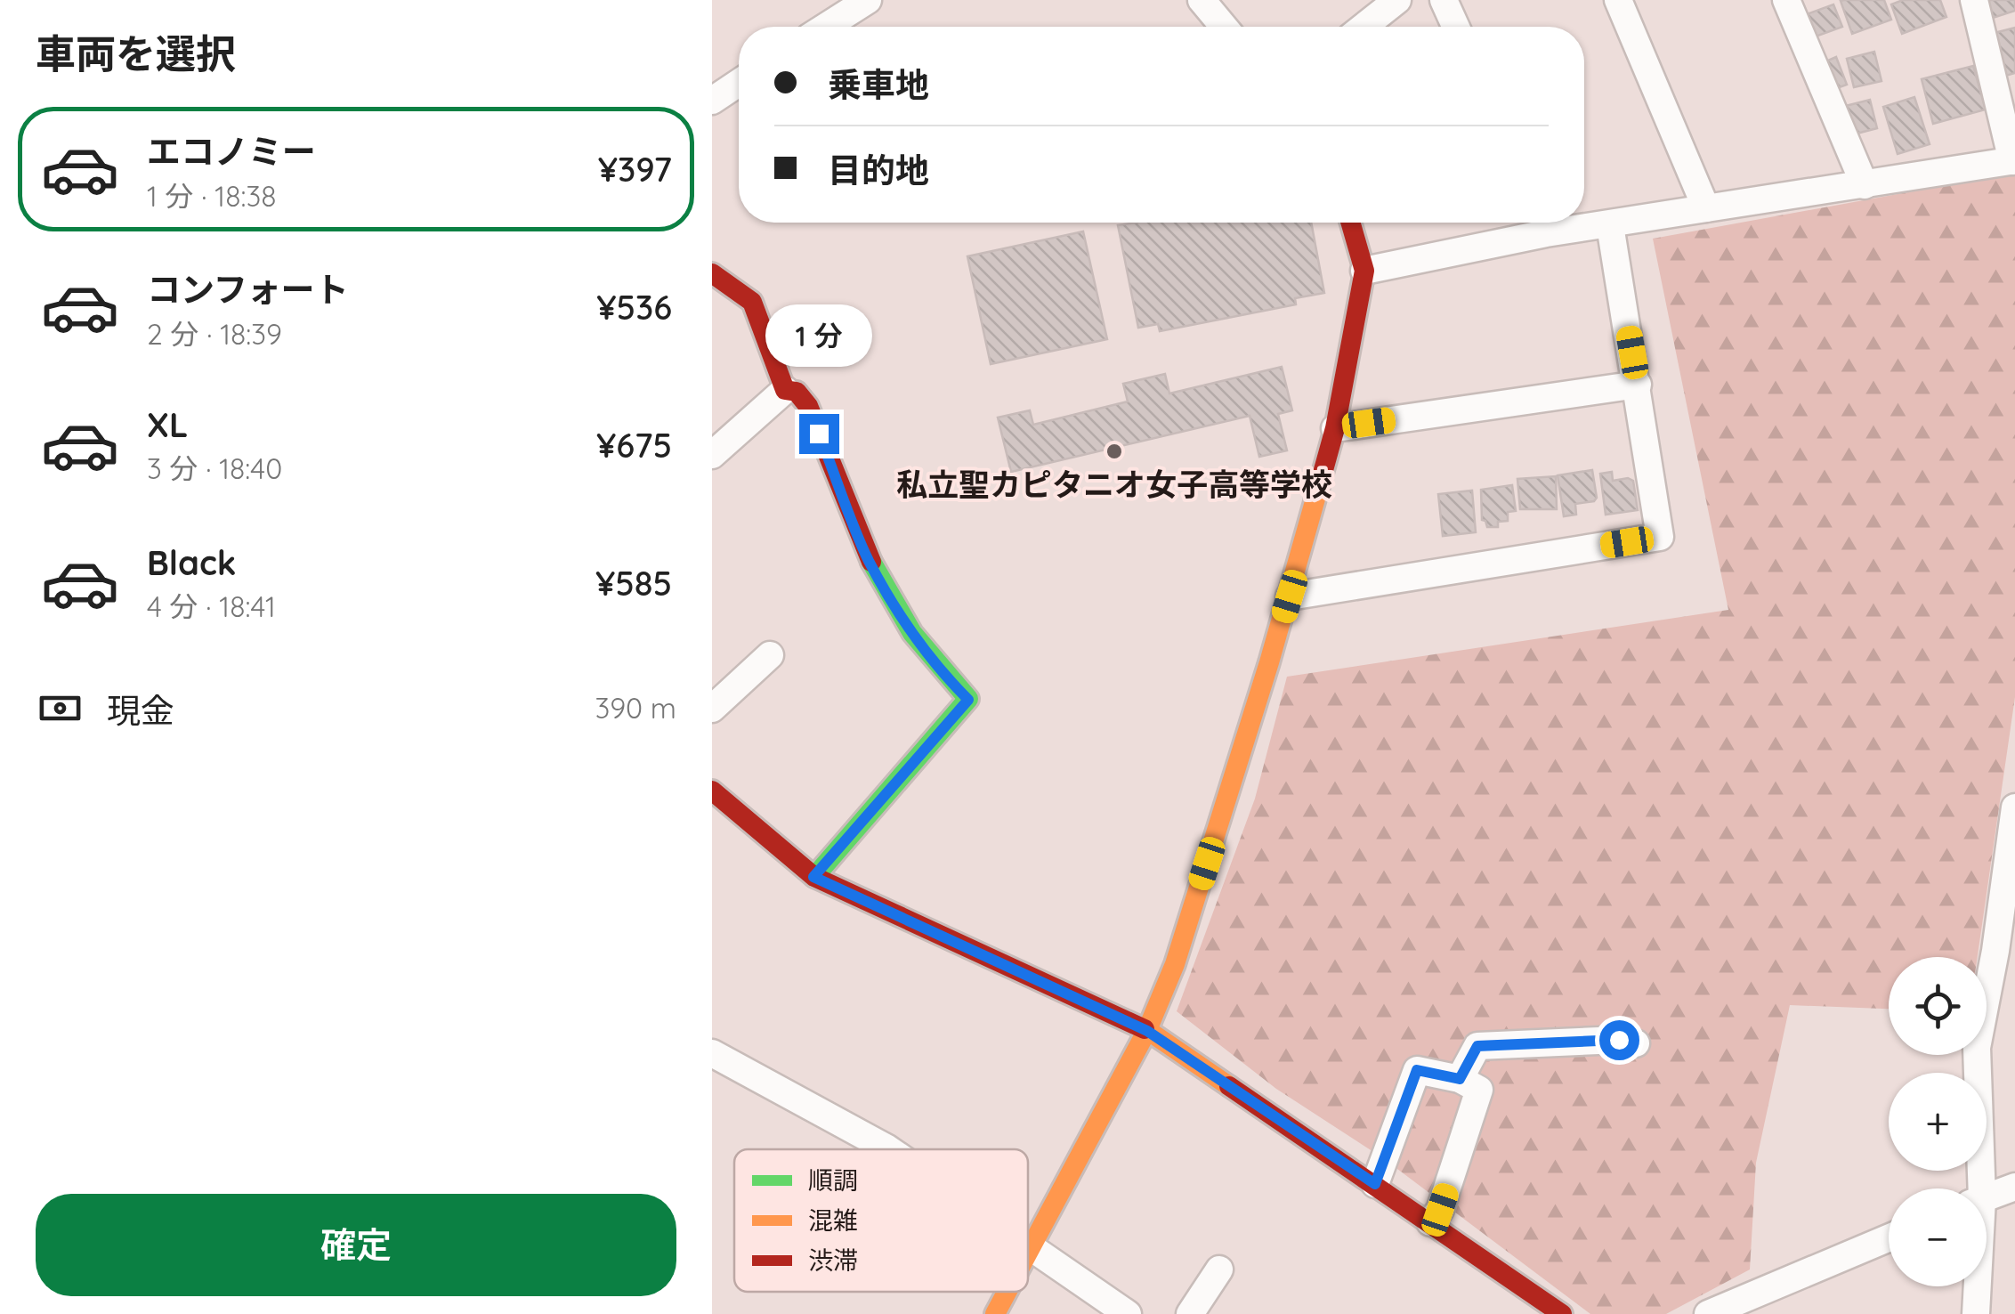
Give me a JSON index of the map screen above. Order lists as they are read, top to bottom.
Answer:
{
  "places": ["私立聖カピタニオ女子高等学校"],
  "legend": ["順調", "混雑", "渋滞"],
  "page": {
    "heading": "車両を選択",
    "banner": ["乗車地", "目的地"],
    "list": [
      {
        "name": "エコノミー",
        "note": "1 分 · 18:38",
        "value": "¥397"
      },
      {
        "name": "コンフォート",
        "note": "2 分 · 18:39",
        "value": "¥536"
      },
      {
        "name": "XL",
        "note": "3 分 · 18:40",
        "value": "¥675"
      },
      {
        "name": "Black",
        "note": "4 分 · 18:41",
        "value": "¥585"
      }
    ],
    "bubble": "1 分",
    "pay": ["現金", "390 m"],
    "map_buttons": ["+", "−"],
    "buttons": "確定"
  }
}
